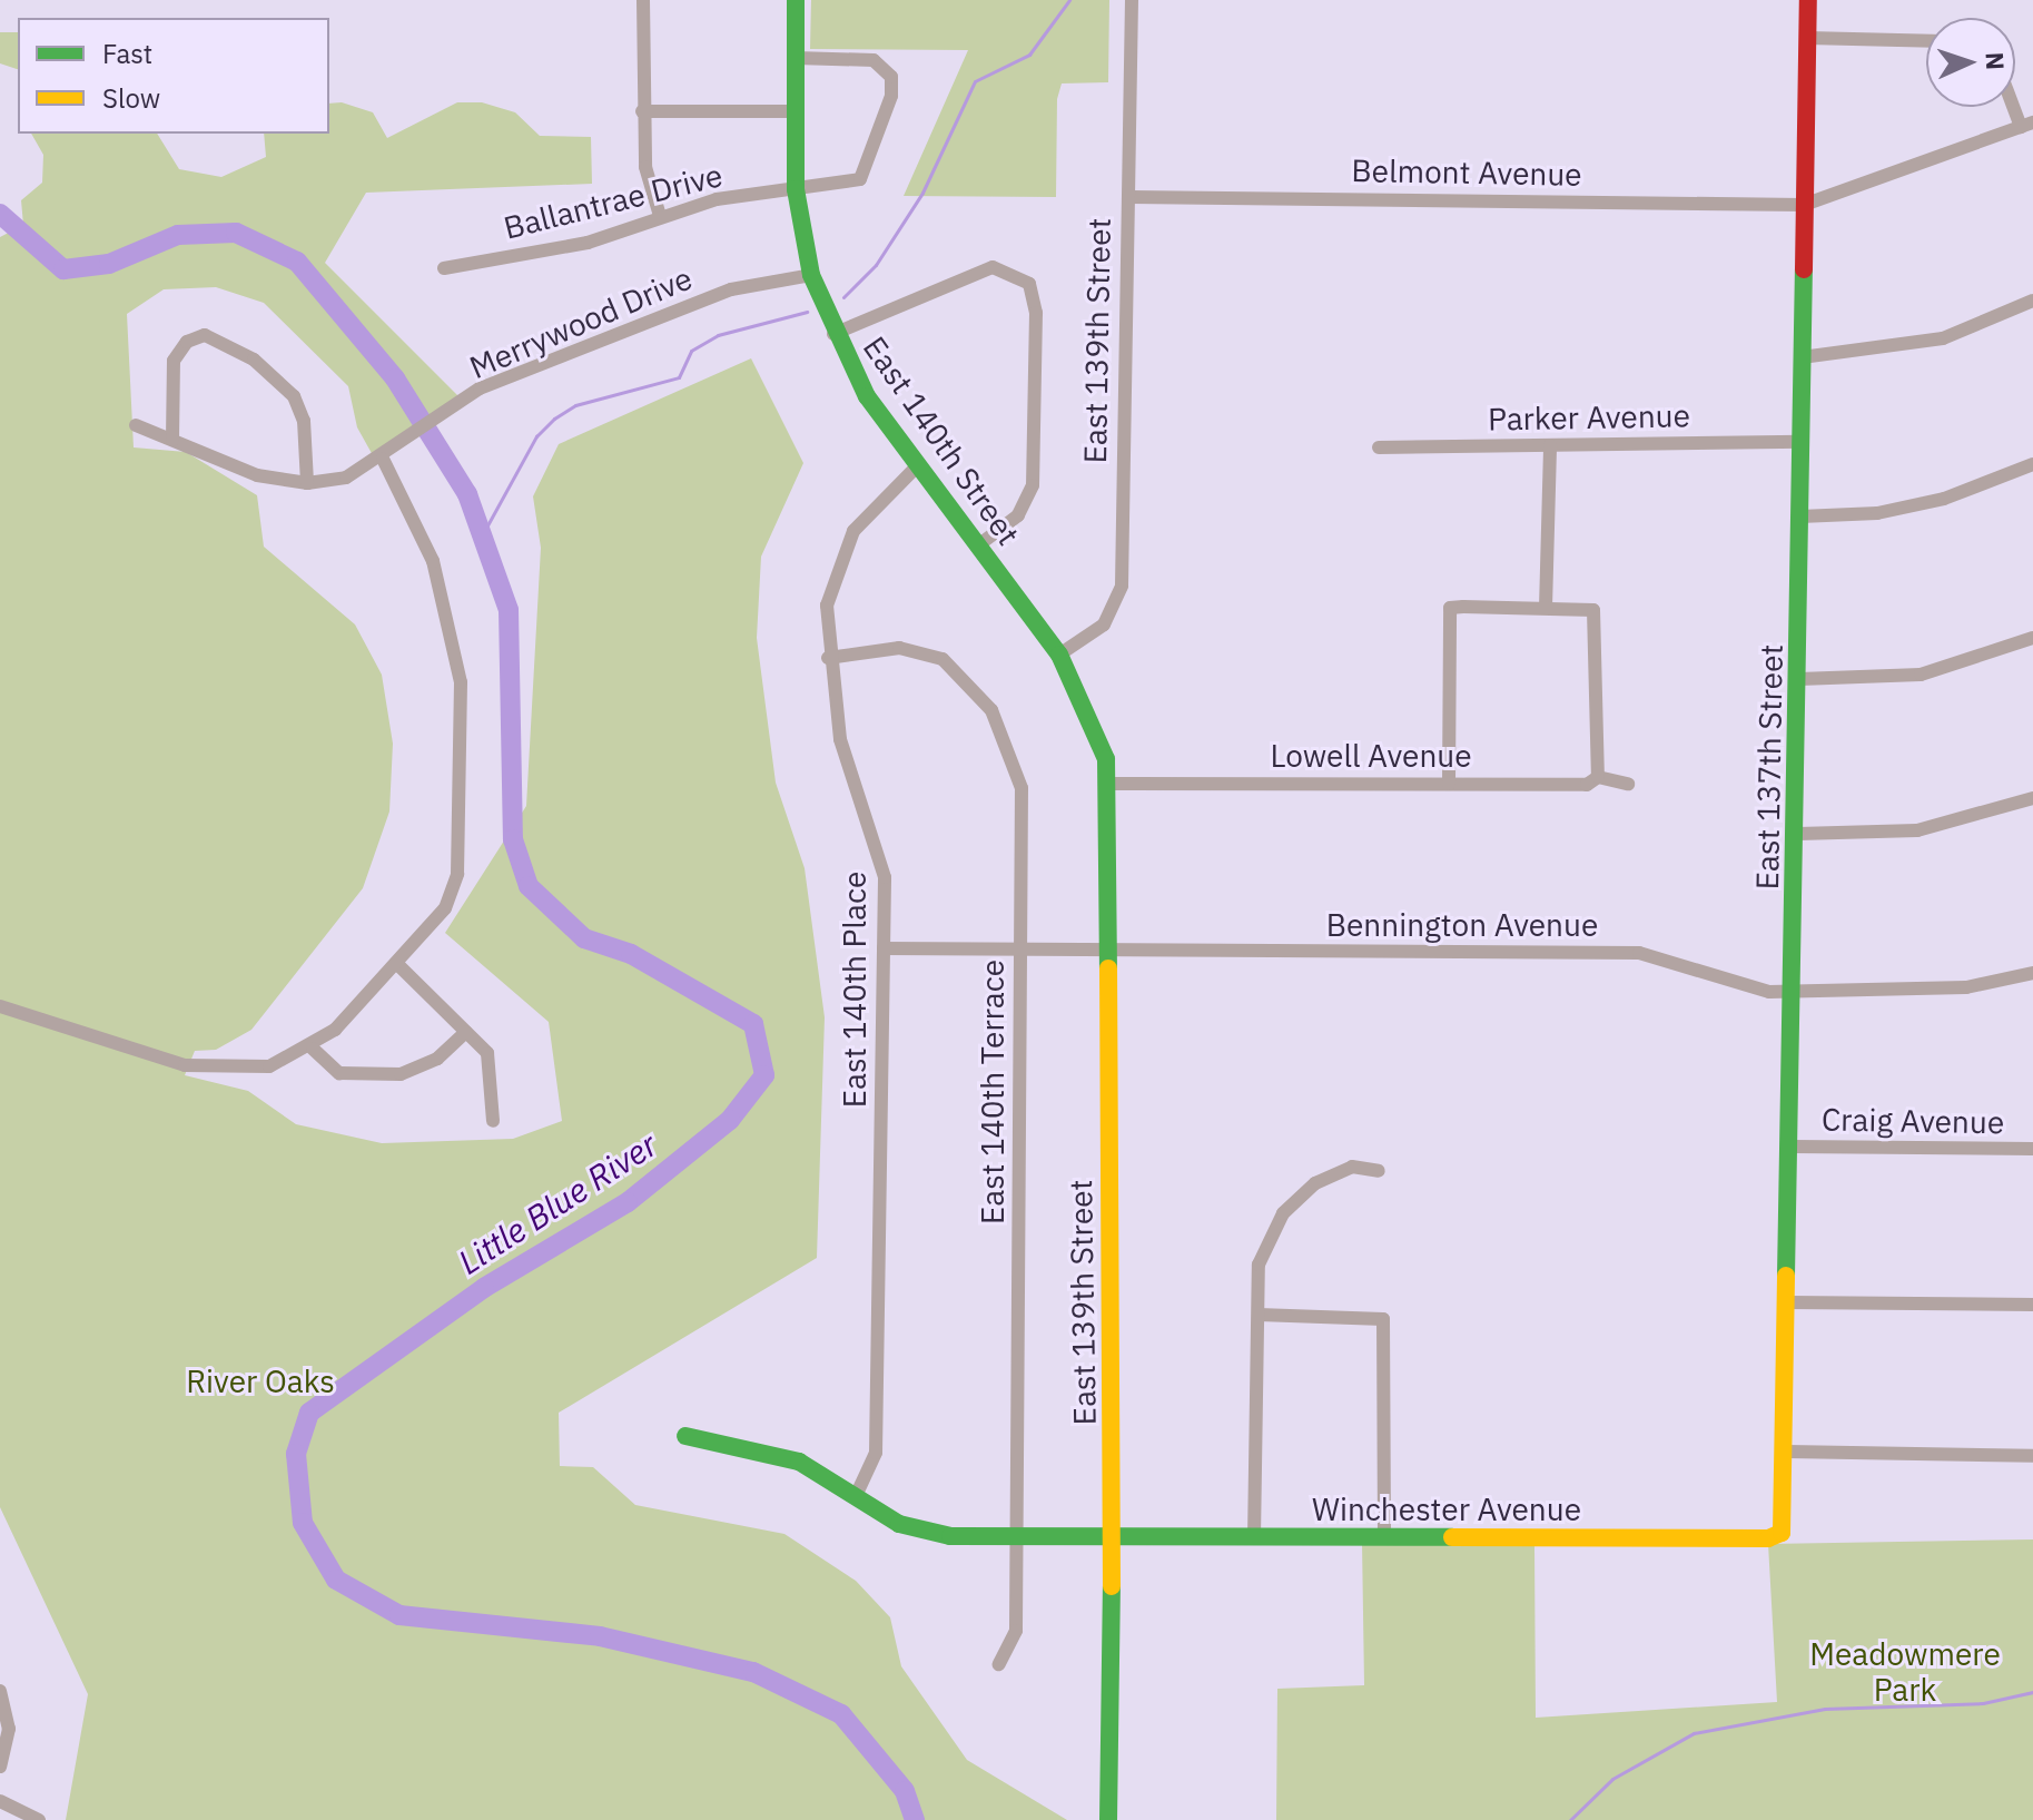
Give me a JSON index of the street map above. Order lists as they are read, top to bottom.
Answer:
{
  "streets": {
    "street": [
      "Belmont Avenue",
      "Ballantrae Drive",
      "Merrywood Drive",
      "East 139th Street",
      "Parker Avenue",
      "East 140th Street",
      "Lowell Avenue",
      "East 137th Street",
      "Bennington Avenue",
      "East 140th Place",
      "East 140th Terrace",
      "Craig Avenue",
      "Winchester Avenue"
    ]
  },
  "crossings": [
    ["Belmont Avenue", "East 139th Street"],
    ["Belmont Avenue", "East 137th Street"],
    ["Ballantrae Drive", "East 140th Street"],
    ["Merrywood Drive", "East 140th Street"],
    ["East 139th Street", "East 140th Street"],
    ["East 139th Street", "Lowell Avenue"],
    ["East 139th Street", "Bennington Avenue"],
    ["East 139th Street", "Winchester Avenue"],
    ["Parker Avenue", "East 137th Street"],
    ["East 140th Street", "Lowell Avenue"],
    ["East 140th Street", "East 140th Place"],
    ["East 137th Street", "Bennington Avenue"],
    ["East 137th Street", "Craig Avenue"],
    ["East 137th Street", "Winchester Avenue"],
    ["Bennington Avenue", "East 140th Place"],
    ["Bennington Avenue", "East 140th Terrace"],
    ["East 140th Place", "East 140th Terrace"],
    ["East 140th Place", "Winchester Avenue"],
    ["East 140th Terrace", "Winchester Avenue"]
  ],
  "water": ["Little Blue River"],
  "parks": ["River Oaks", "Meadowmere Park"],
  "legend": ["Fast", "Slow"],
  "north": "right"
}
